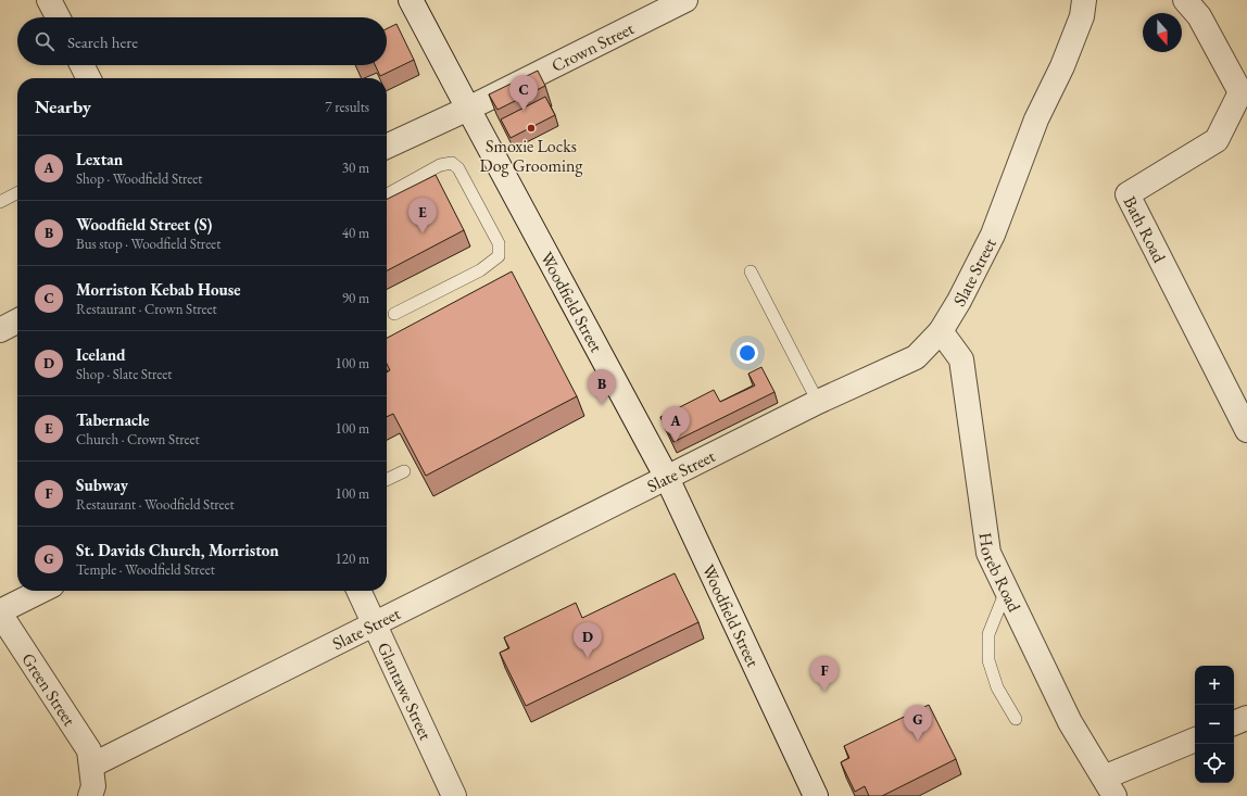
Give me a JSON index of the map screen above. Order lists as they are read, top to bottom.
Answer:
{
  "streets": {
    "street": [
      "Crown Street",
      "Bath Road",
      "Slate Street",
      "Woodfield Street",
      "Horeb Road",
      "Green Street",
      "Glantawe Street"
    ]
  },
  "crossings": [
    ["Crown Street", "Woodfield Street"],
    ["Slate Street", "Woodfield Street"],
    ["Slate Street", "Horeb Road"],
    ["Slate Street", "Green Street"],
    ["Slate Street", "Glantawe Street"]
  ],
  "places": ["Smoxie Locks Dog Grooming"],
  "north": "bottom",
  "page": {
    "search": "Search here",
    "pins": [
      "C",
      "E",
      "B",
      "A",
      "D",
      "F",
      "G"
    ],
    "heading": ["Nearby", "7 results"],
    "list": [
      {
        "mark": "A",
        "name": "Lextan",
        "note": "Shop · Woodfield Street",
        "value": "30 m"
      },
      {
        "mark": "B",
        "name": "Woodfield Street (S)",
        "note": "Bus stop · Woodfield Street",
        "value": "40 m"
      },
      {
        "mark": "C",
        "name": "Morriston Kebab House",
        "note": "Restaurant · Crown Street",
        "value": "90 m"
      },
      {
        "mark": "D",
        "name": "Iceland",
        "note": "Shop · Slate Street",
        "value": "100 m"
      },
      {
        "mark": "E",
        "name": "Tabernacle",
        "note": "Church · Crown Street",
        "value": "100 m"
      },
      {
        "mark": "F",
        "name": "Subway",
        "note": "Restaurant · Woodfield Street",
        "value": "100 m"
      },
      {
        "mark": "G",
        "name": "St. Davids Church, Morriston",
        "note": "Temple · Woodfield Street",
        "value": "120 m"
      }
    ],
    "map_buttons": ["+", "−"]
  }
}
